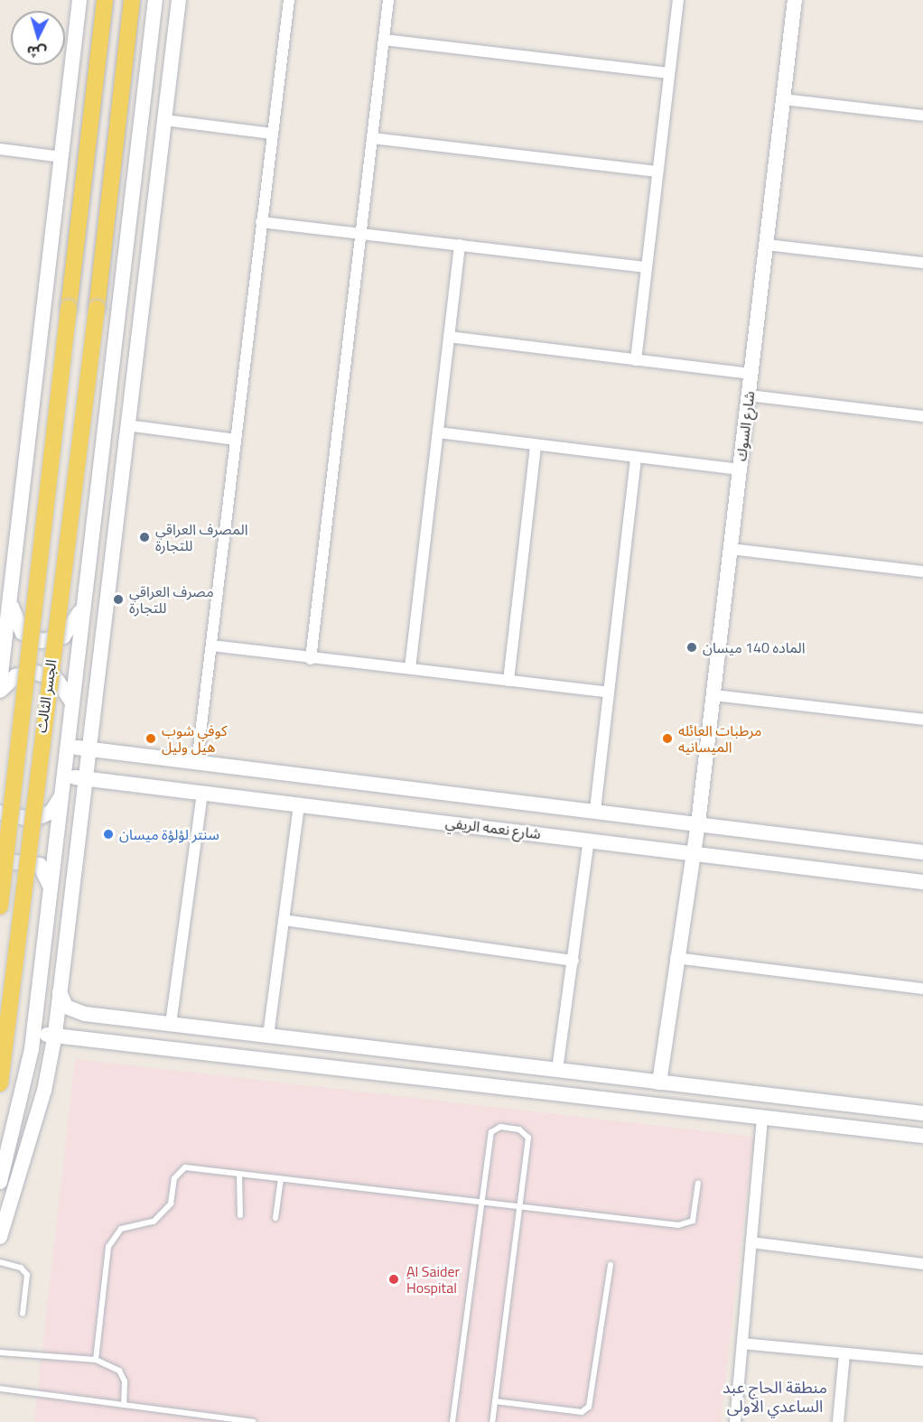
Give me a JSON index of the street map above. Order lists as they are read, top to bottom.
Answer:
{
  "streets": {
    "main road": ["الجسر الثالث"],
    "street": ["شارع السوك", "شارع نعمه الريفي"]
  },
  "crossings": [
    ["شارع السوك", "شارع نعمه الريفي"]
  ],
  "districts": ["منطقة الحاج عبد الساعدي الاولى"],
  "places": [
    "المصرف العراقي للتجارة",
    "مصرف العراقي للتجارة",
    "الماده 140 ميسان",
    "كوفي شوب هيل وليل",
    "مرطبات العائله الميسانيه",
    "سنتر لؤلؤة ميسان",
    "ِAl Saider Hospital"
  ],
  "north": "bottom"
}
